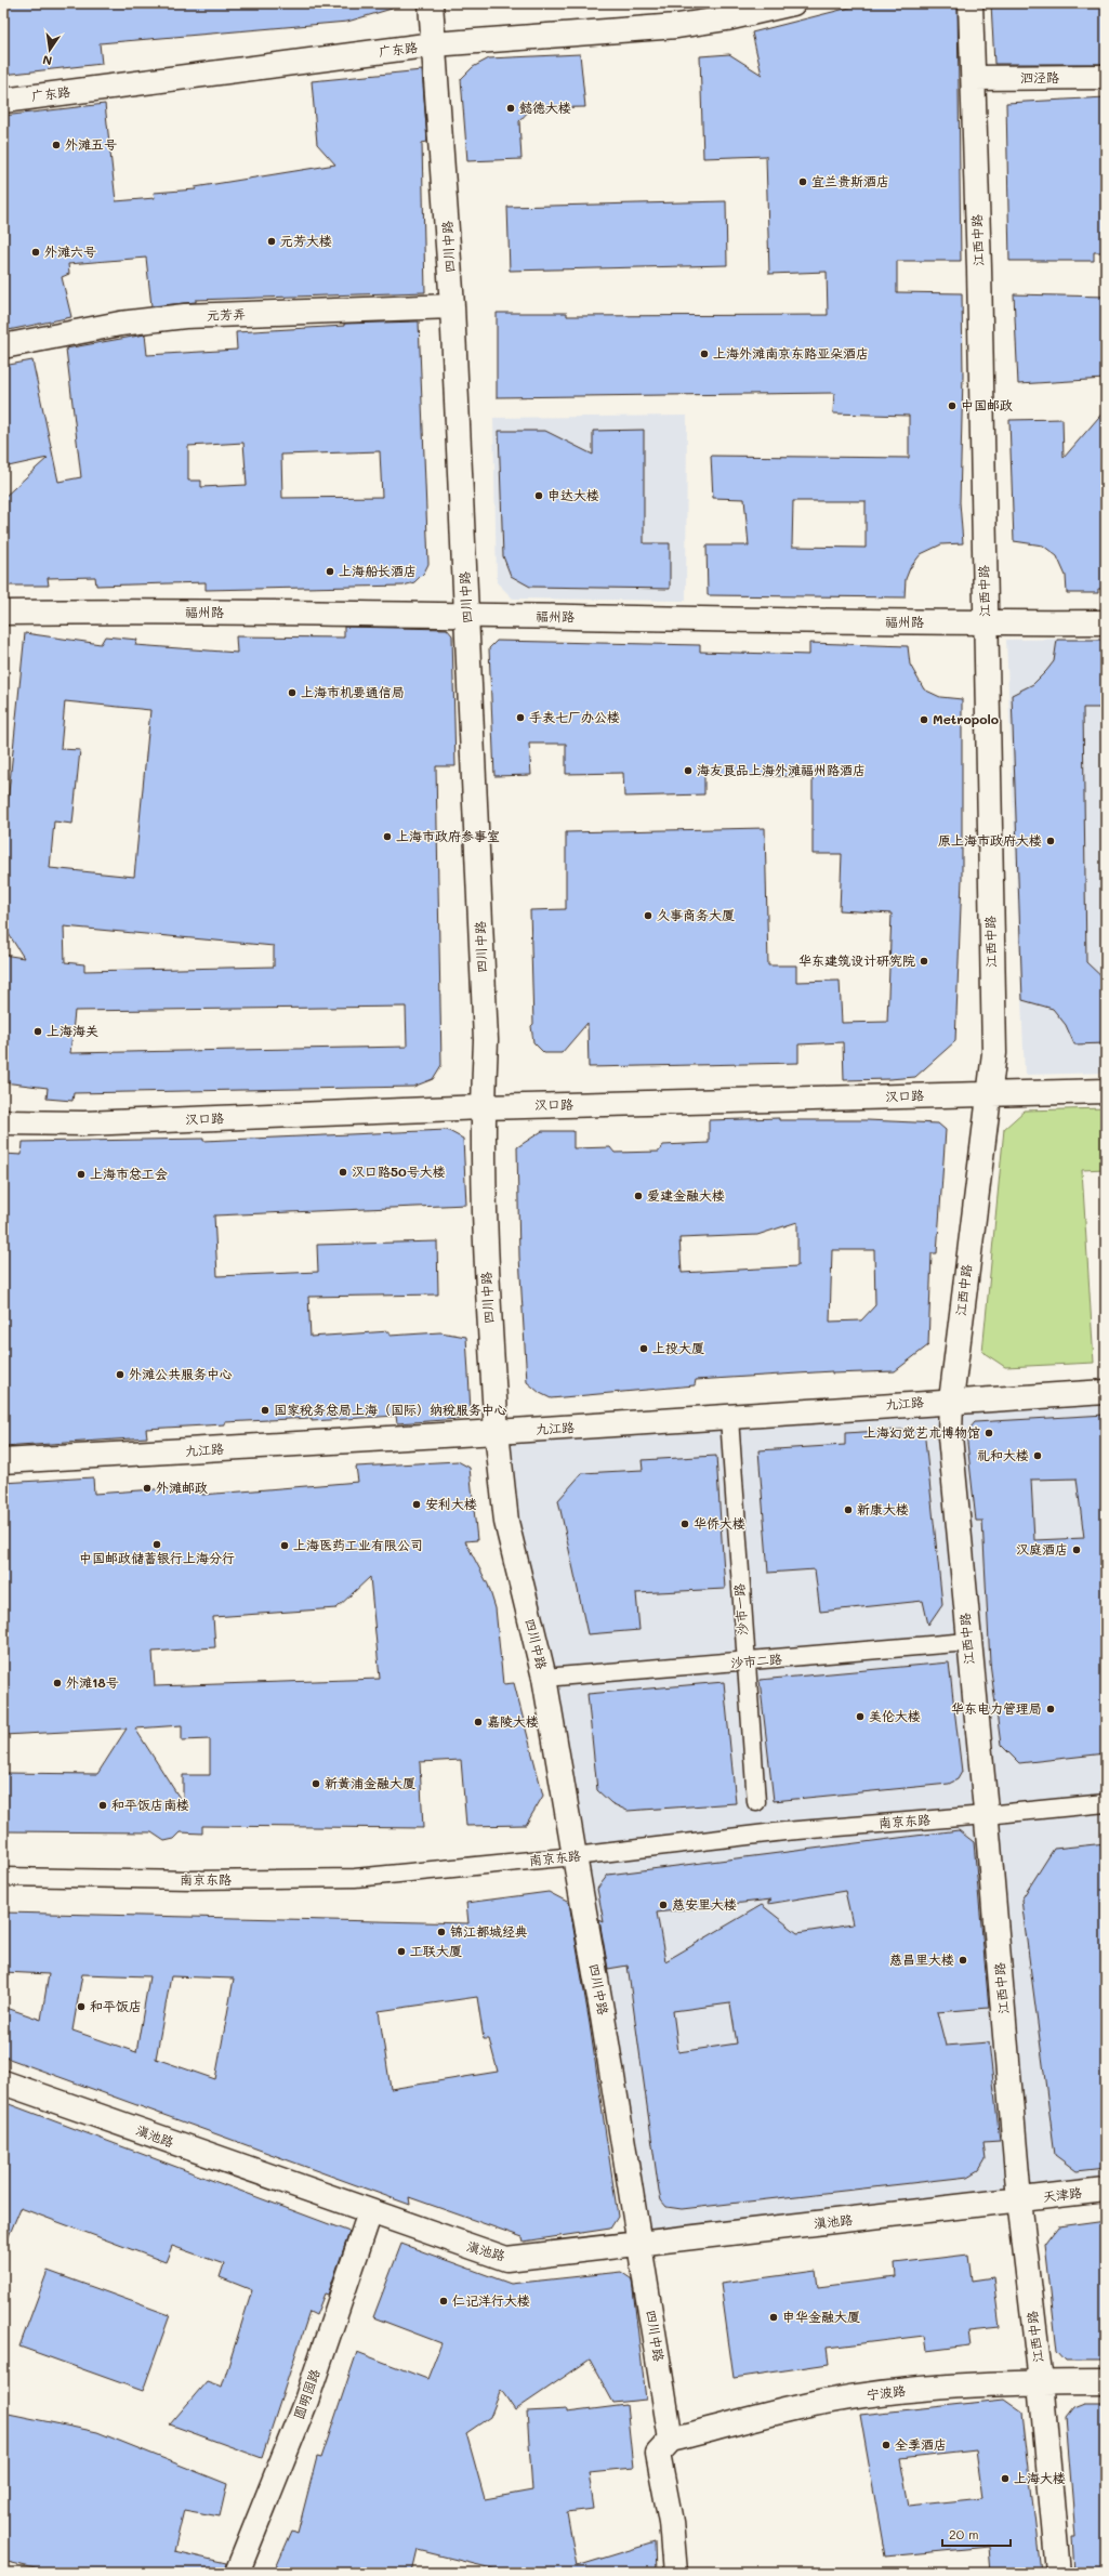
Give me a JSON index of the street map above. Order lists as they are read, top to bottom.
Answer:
{
  "streets": {
    "street": [
      "广东路",
      "泗泾路",
      "江西中路",
      "四川中路",
      "元芳弄",
      "福州路",
      "汉口路",
      "九江路",
      "沙市一路",
      "沙市二路",
      "南京东路",
      "滇池路",
      "天津路",
      "宁波路",
      "圆明园路"
    ]
  },
  "crossings": [
    ["广东路", "四川中路"],
    ["泗泾路", "江西中路"],
    ["江西中路", "福州路"],
    ["江西中路", "汉口路"],
    ["江西中路", "九江路"],
    ["江西中路", "沙市二路"],
    ["江西中路", "南京东路"],
    ["江西中路", "滇池路"],
    ["江西中路", "天津路"],
    ["江西中路", "宁波路"],
    ["四川中路", "元芳弄"],
    ["四川中路", "福州路"],
    ["四川中路", "汉口路"],
    ["四川中路", "九江路"],
    ["四川中路", "沙市二路"],
    ["四川中路", "南京东路"],
    ["四川中路", "滇池路"],
    ["四川中路", "宁波路"],
    ["九江路", "沙市一路"],
    ["沙市一路", "沙市二路"],
    ["滇池路", "天津路"],
    ["滇池路", "圆明园路"]
  ],
  "places": [
    "懿德大楼",
    "外滩五号",
    "宜兰贵斯酒店",
    "元芳大楼",
    "外滩六号",
    "上海外滩南京东路亚朵酒店",
    "中国邮政",
    "申达大楼",
    "上海船长酒店",
    "上海市机要通信局",
    "手表七厂办公楼",
    "Metropolo",
    "海友良品上海外滩福州路酒店",
    "上海市政府参事室",
    "原上海市政府大楼",
    "久事商务大厦",
    "华东建筑设计研究院",
    "上海海关",
    "汉口路50号大楼",
    "上海市总工会",
    "爱建金融大楼",
    "上投大厦",
    "外滩公共服务中心",
    "国家税务总局上海（国际）纳税服务中心",
    "上海幻觉艺术博物馆",
    "礼和大楼",
    "外滩邮政",
    "安利大楼",
    "新康大楼",
    "华侨大楼",
    "中国邮政储蓄银行上海分行",
    "上海医药工业有限公司",
    "汉庭酒店",
    "外滩18号",
    "华东电力管理局",
    "美伦大楼",
    "嘉陵大楼",
    "新黄浦金融大厦",
    "和平饭店南楼",
    "慈安里大楼",
    "锦江都城经典",
    "工联大厦",
    "慈昌里大楼",
    "和平饭店",
    "仁记洋行大楼",
    "申华金融大厦",
    "全季酒店",
    "上海大楼"
  ],
  "scale_bar": "20 m",
  "north": "bottom"
}
